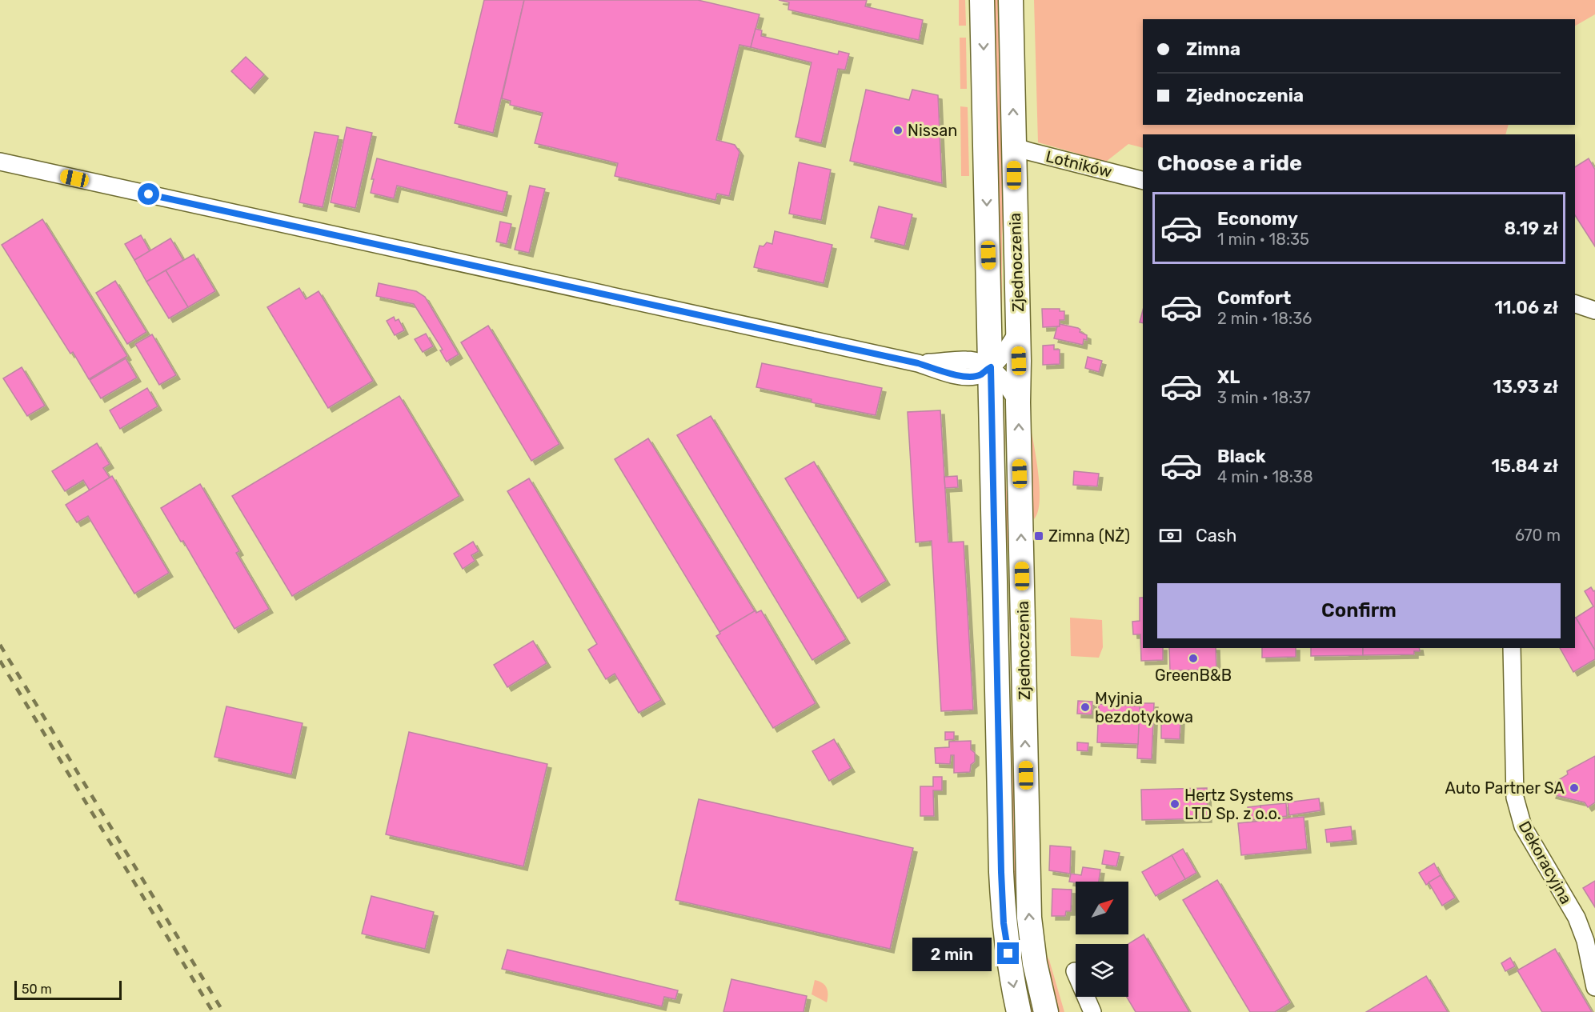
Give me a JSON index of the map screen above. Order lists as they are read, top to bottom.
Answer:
{
  "streets": {
    "main road": ["Zjednoczenia"],
    "street": ["Lotników", "Dekoracyjna"]
  },
  "crossings": [
    ["Lotników", "Zjednoczenia"]
  ],
  "places": {
    "other": [
      "Nissan",
      "GreenB&B",
      "Myjnia bezdotykowa",
      "Auto Partner SA",
      "Hertz Systems LTD Sp. z o.o."
    ],
    "transit": ["Zimna (NŻ)"]
  },
  "scale_bar": "50 m",
  "north": "top right",
  "page": {
    "banner": ["Zimna", "Zjednoczenia"],
    "heading": "Choose a ride",
    "list": [
      {
        "name": "Economy",
        "note": "1 min · 18:35",
        "value": "8.19 zł"
      },
      {
        "name": "Comfort",
        "note": "2 min · 18:36",
        "value": "11.06 zł"
      },
      {
        "name": "XL",
        "note": "3 min · 18:37",
        "value": "13.93 zł"
      },
      {
        "name": "Black",
        "note": "4 min · 18:38",
        "value": "15.84 zł"
      }
    ],
    "pay": ["Cash", "670 m"],
    "buttons": "Confirm",
    "bubble": "2 min",
    "scale": "50 m"
  }
}
